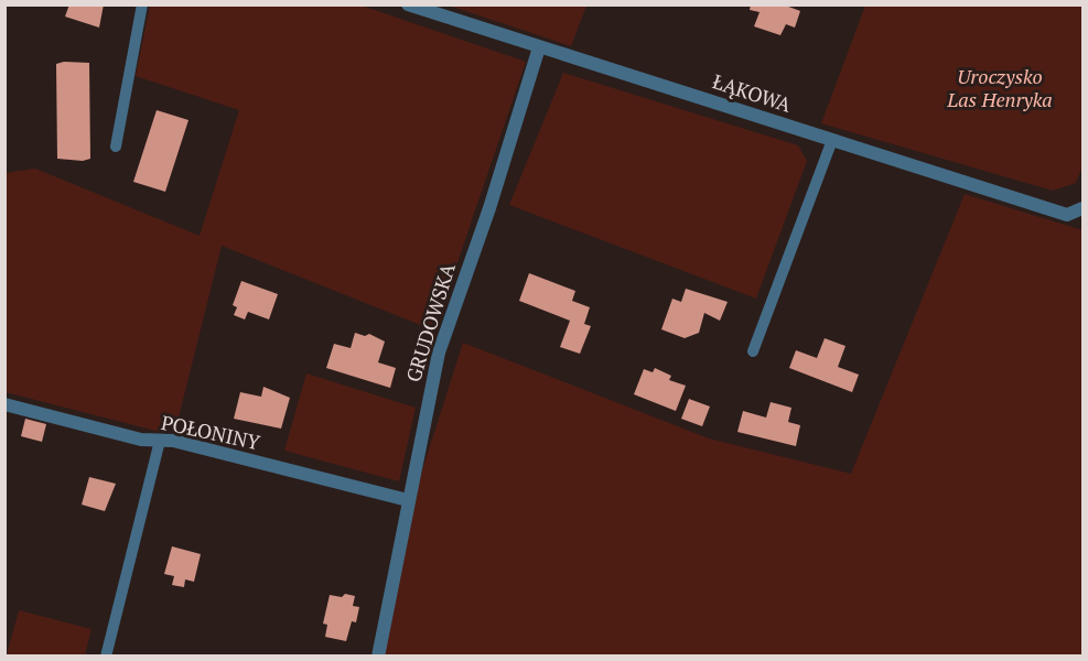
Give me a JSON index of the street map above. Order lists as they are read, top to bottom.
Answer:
{
  "streets": {
    "street": ["ŁĄKOWA", "GRUDOWSKA", "POŁONINY"]
  },
  "crossings": [
    ["ŁĄKOWA", "GRUDOWSKA"],
    ["GRUDOWSKA", "POŁONINY"]
  ],
  "parks": ["Uroczysko Las Henryka"]
}
